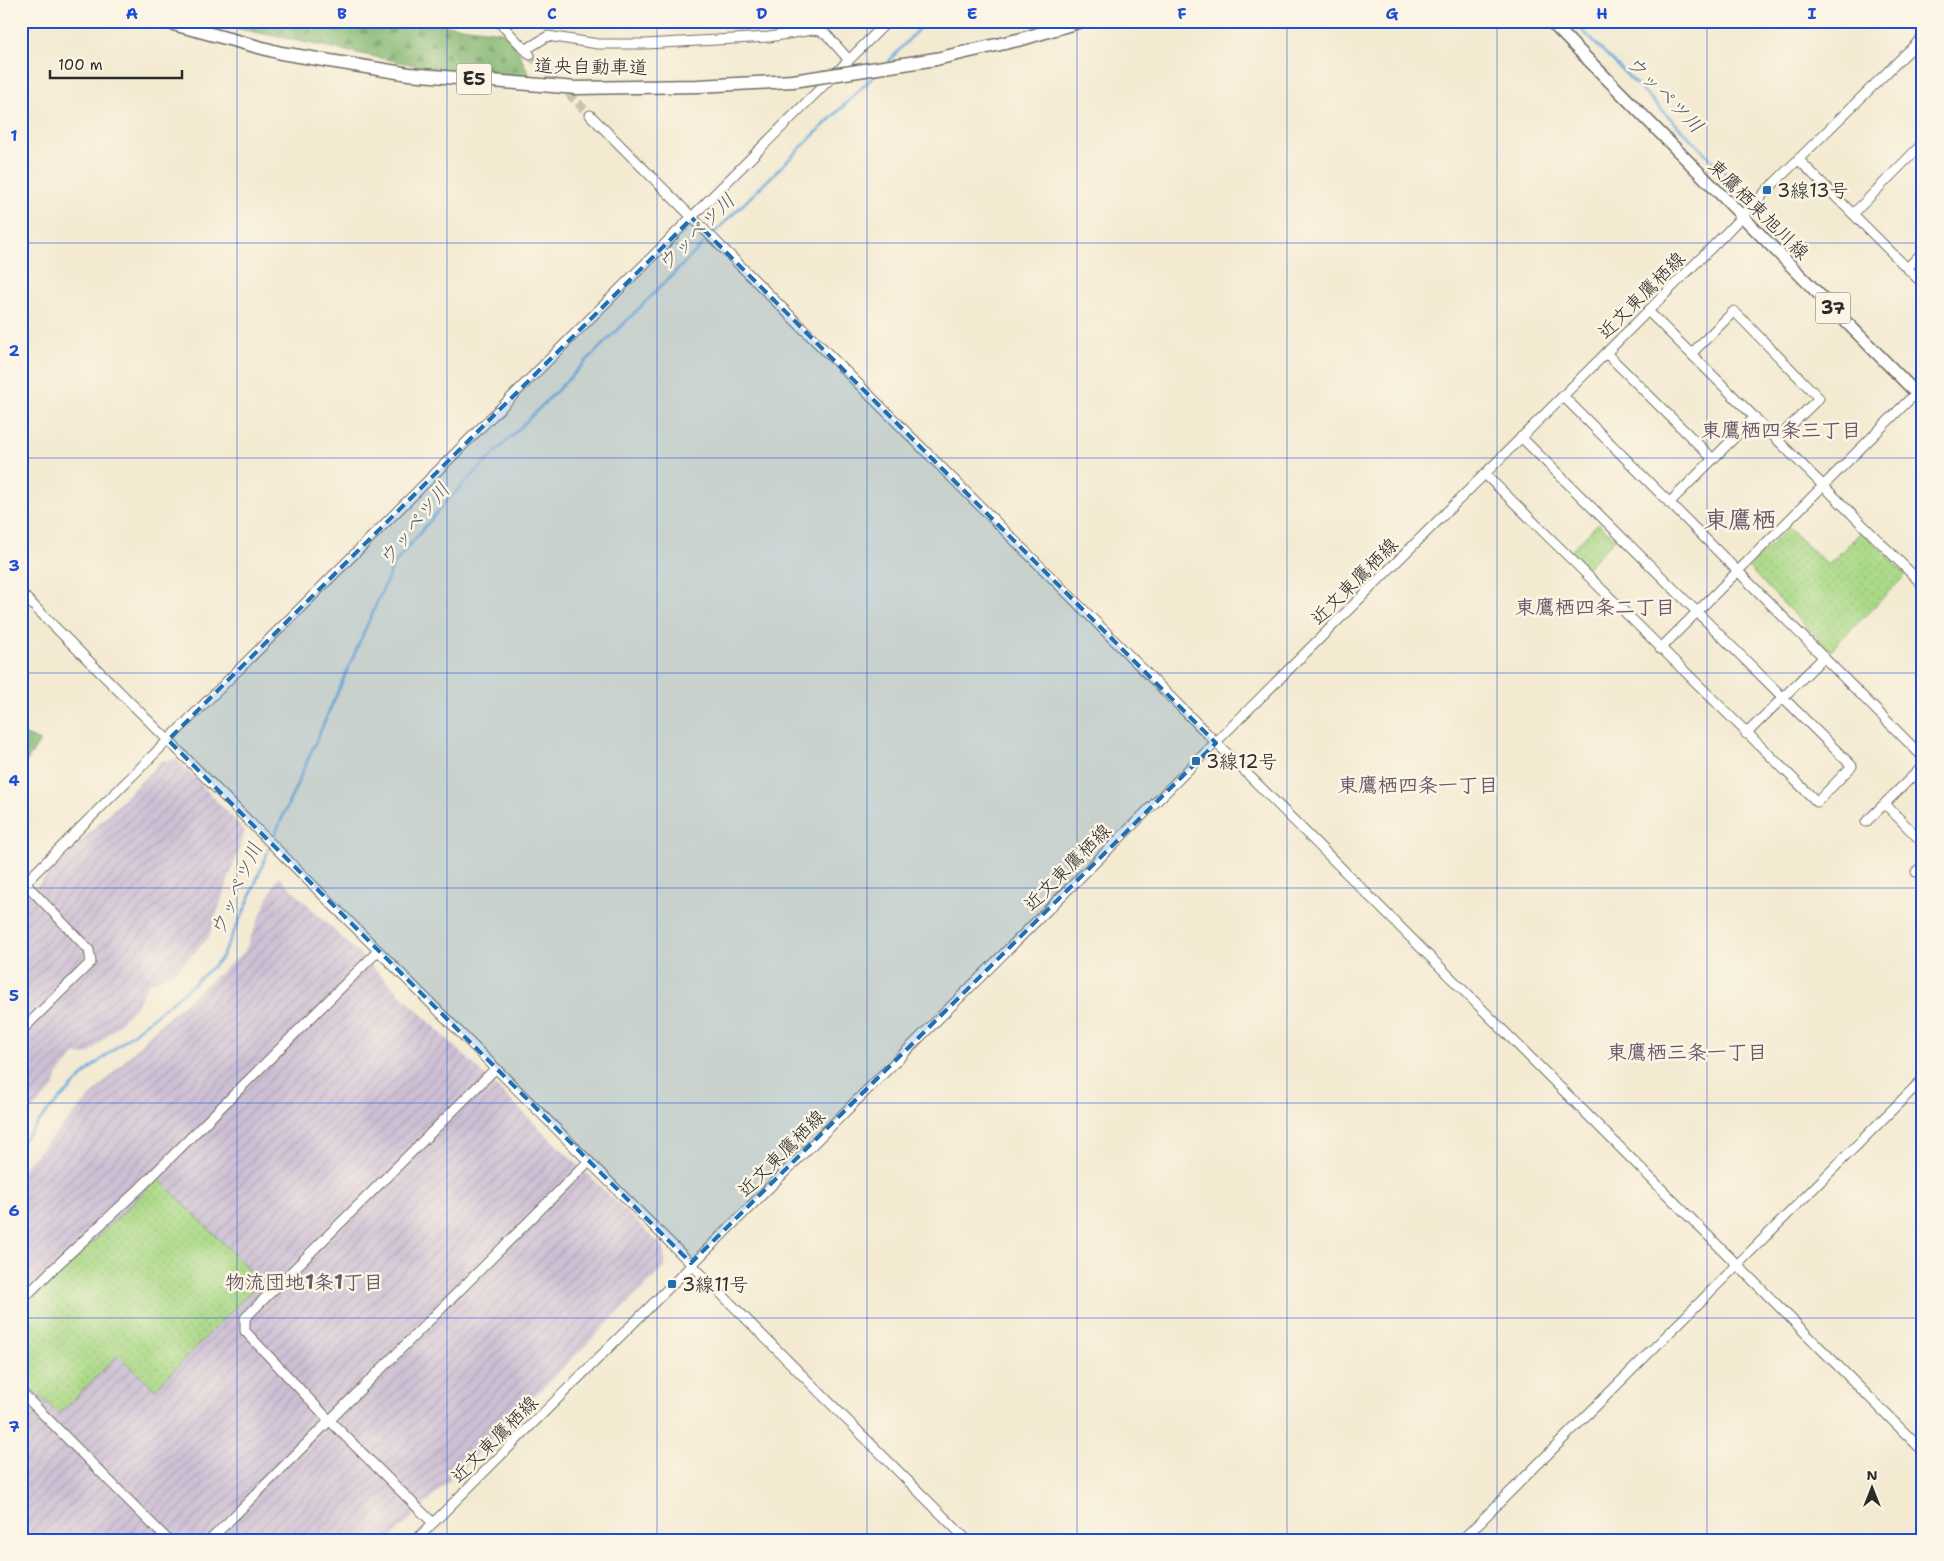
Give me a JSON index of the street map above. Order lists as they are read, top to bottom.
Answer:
{
  "streets": {
    "highway": ["道央自動車道", "E5"],
    "main road": ["東鷹栖東旭川線", "37"],
    "street": ["近文東鷹栖線"]
  },
  "crossings": [
    ["東鷹栖東旭川線", "近文東鷹栖線"]
  ],
  "districts": [
    "東鷹栖四条三丁目",
    "東鷹栖",
    "東鷹栖四条二丁目",
    "東鷹栖四条一丁目",
    "東鷹栖三条一丁目",
    "物流団地1条1丁目"
  ],
  "water": ["ウッペツ川"],
  "places": {
    "transit": ["3線13号", "3線12号", "3線11号"]
  },
  "scale_bar": "100 m",
  "north": "top",
  "grid": {
    "columns": [
      "A",
      "B",
      "C",
      "D",
      "E",
      "F",
      "G",
      "H",
      "I"
    ],
    "rows": [
      "1",
      "2",
      "3",
      "4",
      "5",
      "6",
      "7"
    ]
  }
}
